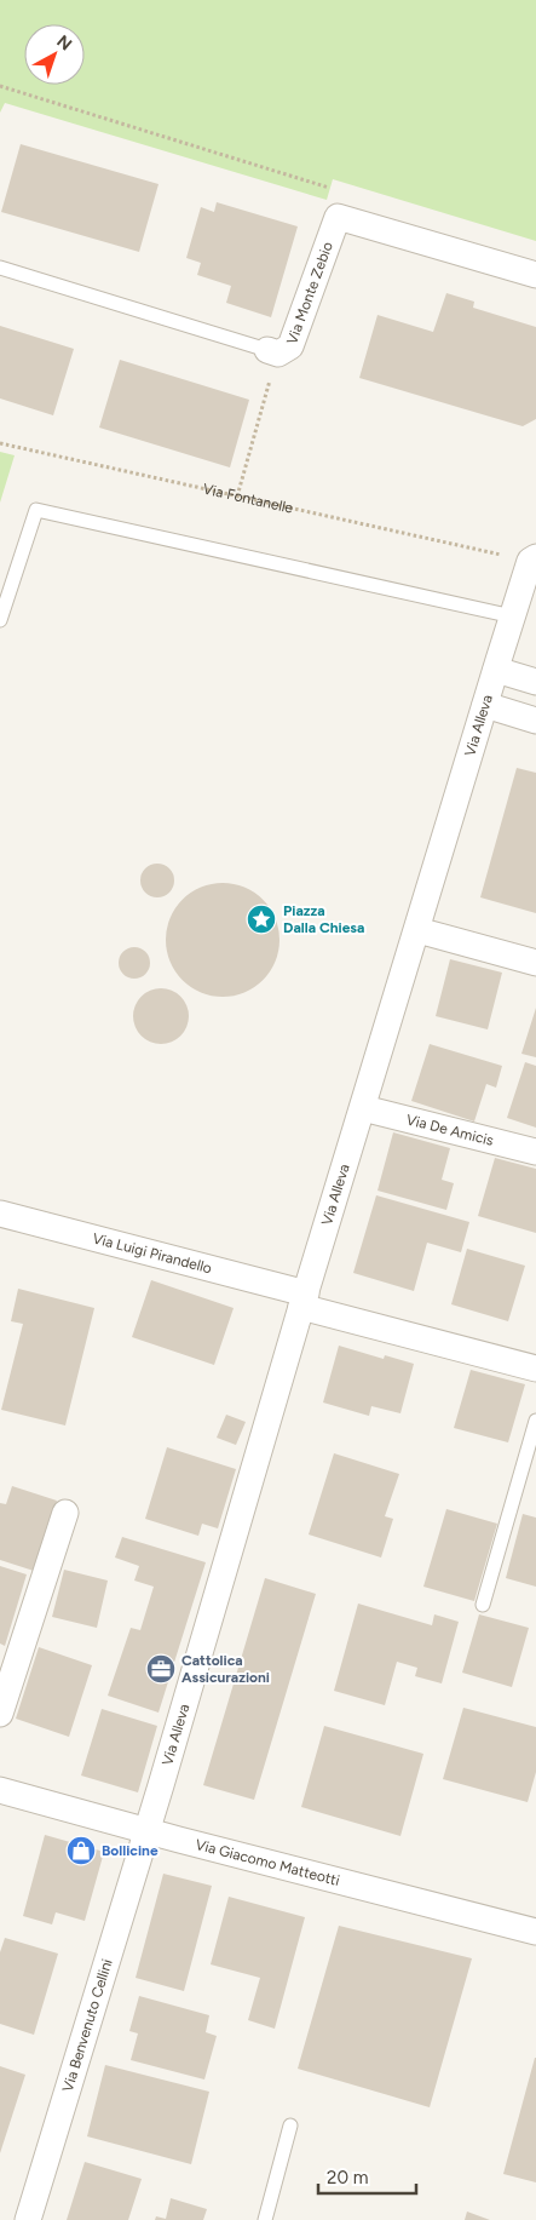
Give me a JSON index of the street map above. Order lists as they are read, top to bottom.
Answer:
{
  "streets": {
    "street": [
      "Via Monte Zebio",
      "Via Alleva",
      "Via De Amicis",
      "Via Luigi Pirandello",
      "Via Giacomo Matteotti",
      "Via Benvenuto Cellini"
    ],
    "path": ["Via Fontanelle"]
  },
  "crossings": [
    ["Via Alleva", "Via De Amicis"],
    ["Via Alleva", "Via Luigi Pirandello"],
    ["Via Alleva", "Via Giacomo Matteotti"],
    ["Via Alleva", "Via Benvenuto Cellini"],
    ["Via Giacomo Matteotti", "Via Benvenuto Cellini"]
  ],
  "places": {
    "place": ["Piazza Dalla Chiesa"],
    "office": ["Cattolica Assicurazioni"],
    "shop": ["Bollicine"]
  },
  "scale_bar": "20 m",
  "north": "top right"
}
